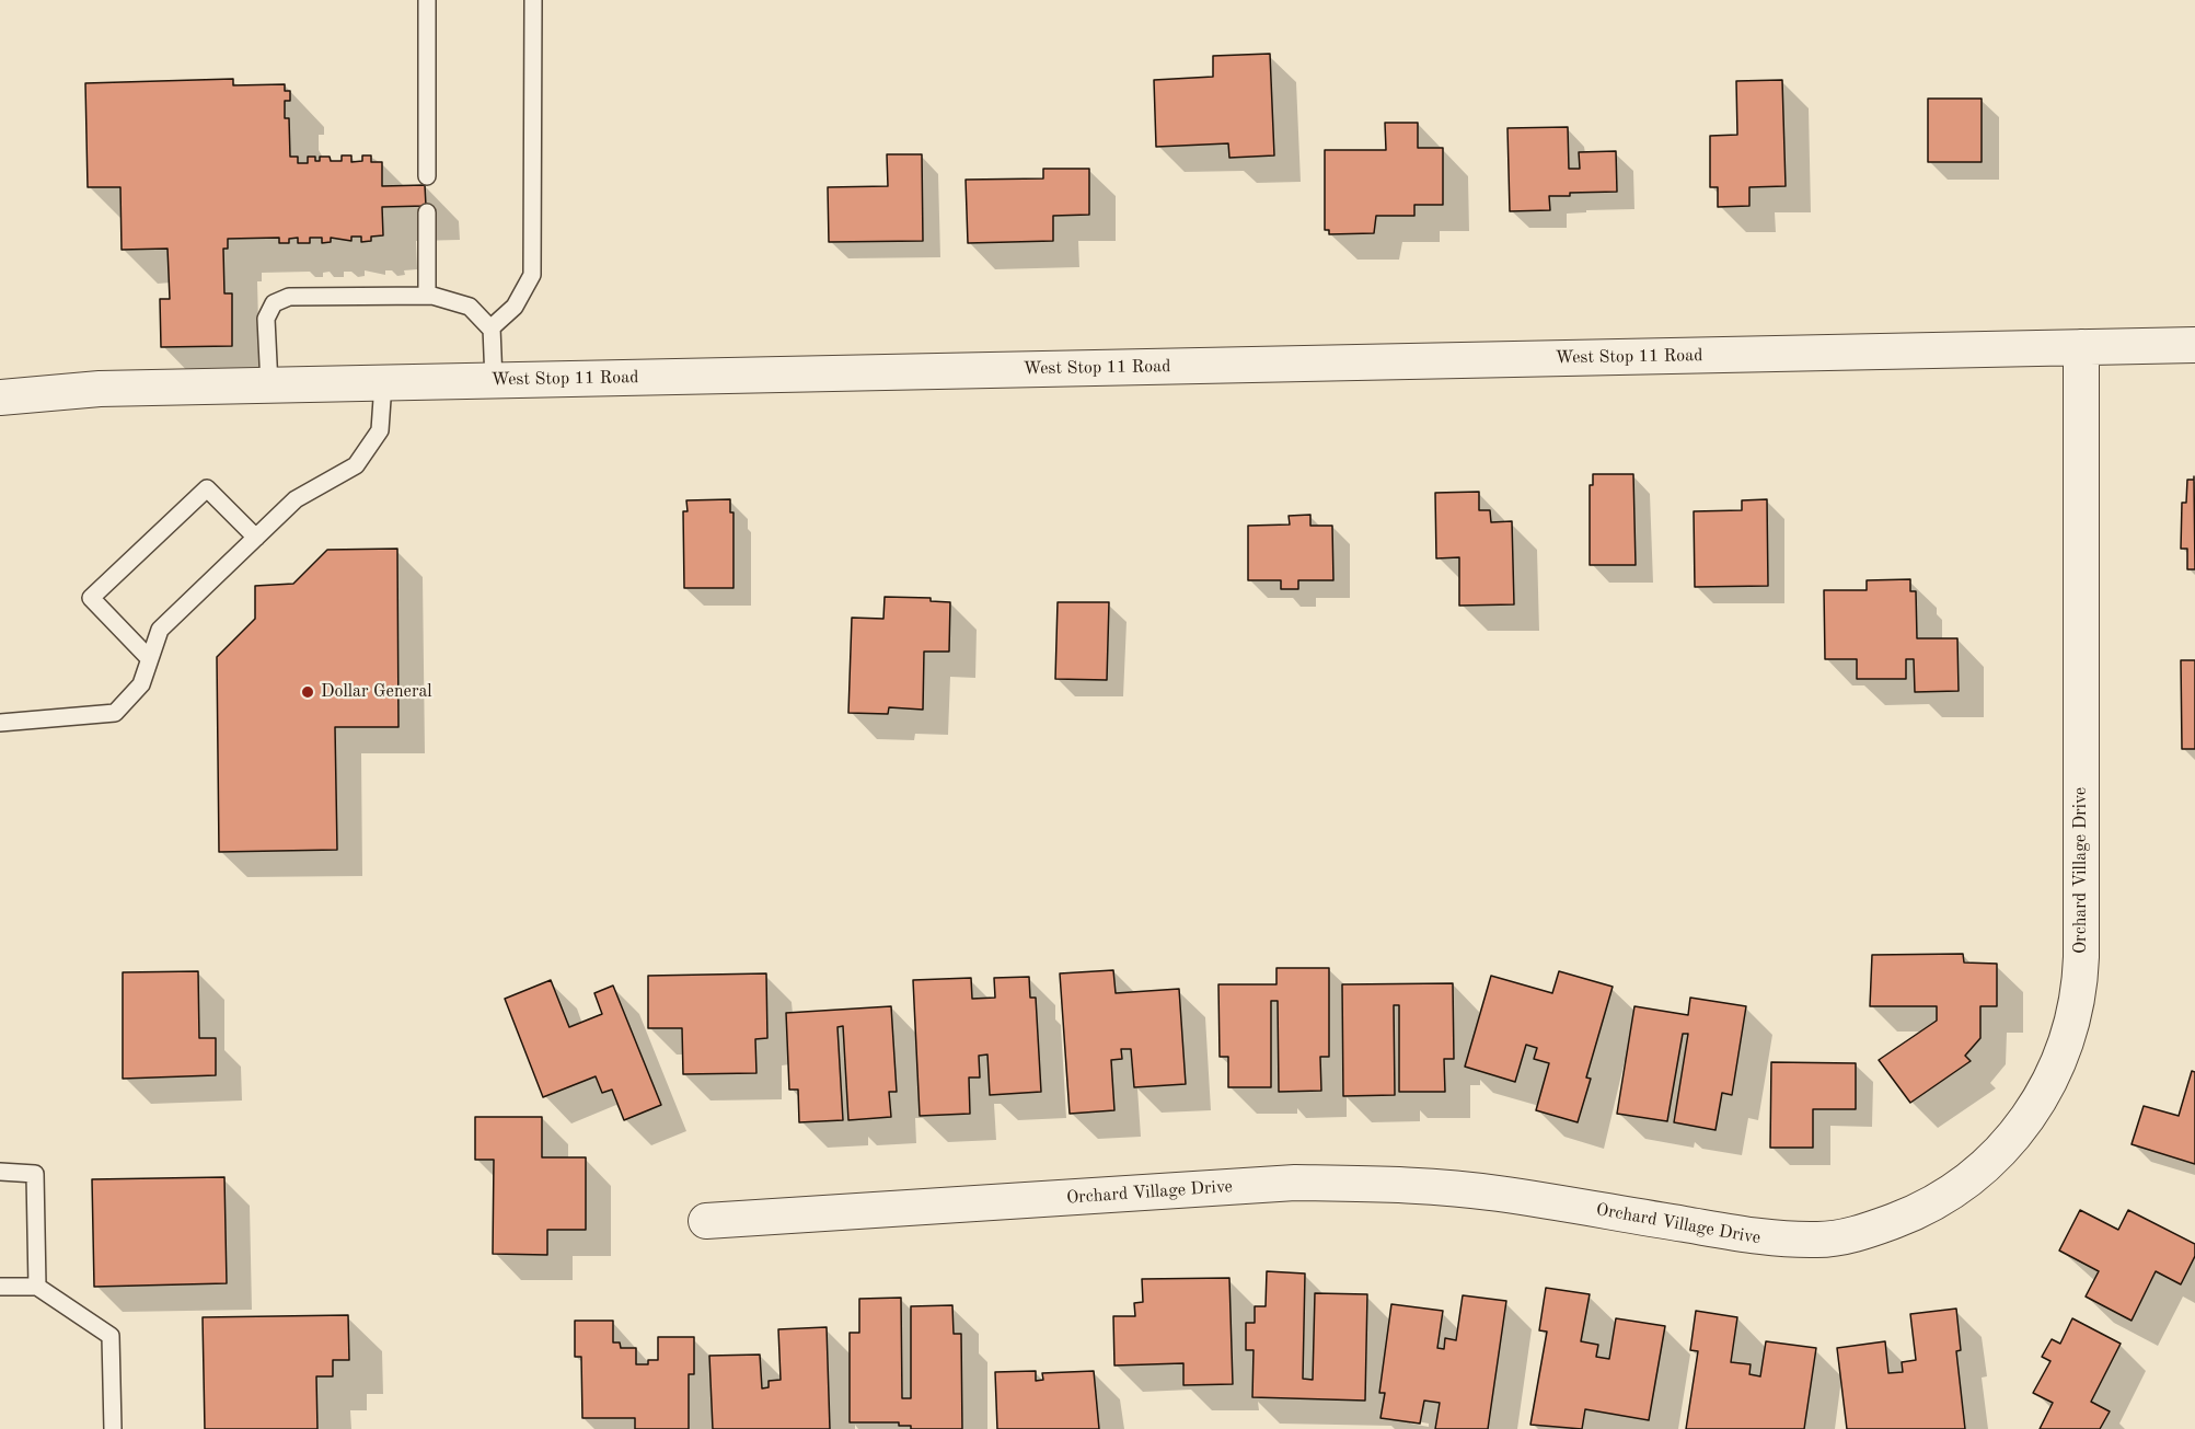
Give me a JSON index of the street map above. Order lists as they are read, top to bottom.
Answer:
{
  "streets": {
    "street": ["West Stop 11 Road", "Orchard Village Drive"]
  },
  "crossings": [
    ["West Stop 11 Road", "Orchard Village Drive"]
  ],
  "places": ["Dollar General"]
}
